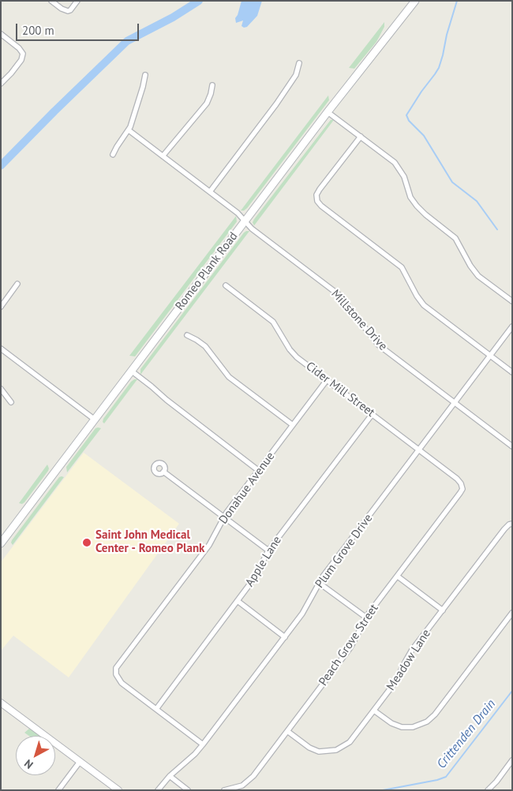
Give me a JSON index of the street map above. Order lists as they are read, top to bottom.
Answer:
{
  "streets": {
    "main road": ["Romeo Plank Road"],
    "street": [
      "Millstone Drive",
      "Cider Mill Street",
      "Donahue Avenue",
      "Plum Grove Drive",
      "Apple Lane",
      "Peach Grove Street",
      "Meadow Lane"
    ]
  },
  "crossings": [
    ["Romeo Plank Road", "Millstone Drive"],
    ["Millstone Drive", "Plum Grove Drive"],
    ["Cider Mill Street", "Donahue Avenue"],
    ["Cider Mill Street", "Plum Grove Drive"],
    ["Cider Mill Street", "Apple Lane"],
    ["Cider Mill Street", "Peach Grove Street"],
    ["Donahue Avenue", "Apple Lane"],
    ["Peach Grove Street", "Meadow Lane"]
  ],
  "water": ["Crittenden Drain"],
  "places": ["Saint John Medical Center - Romeo Plank"],
  "scale_bar": "200 m",
  "north": "bottom left"
}
